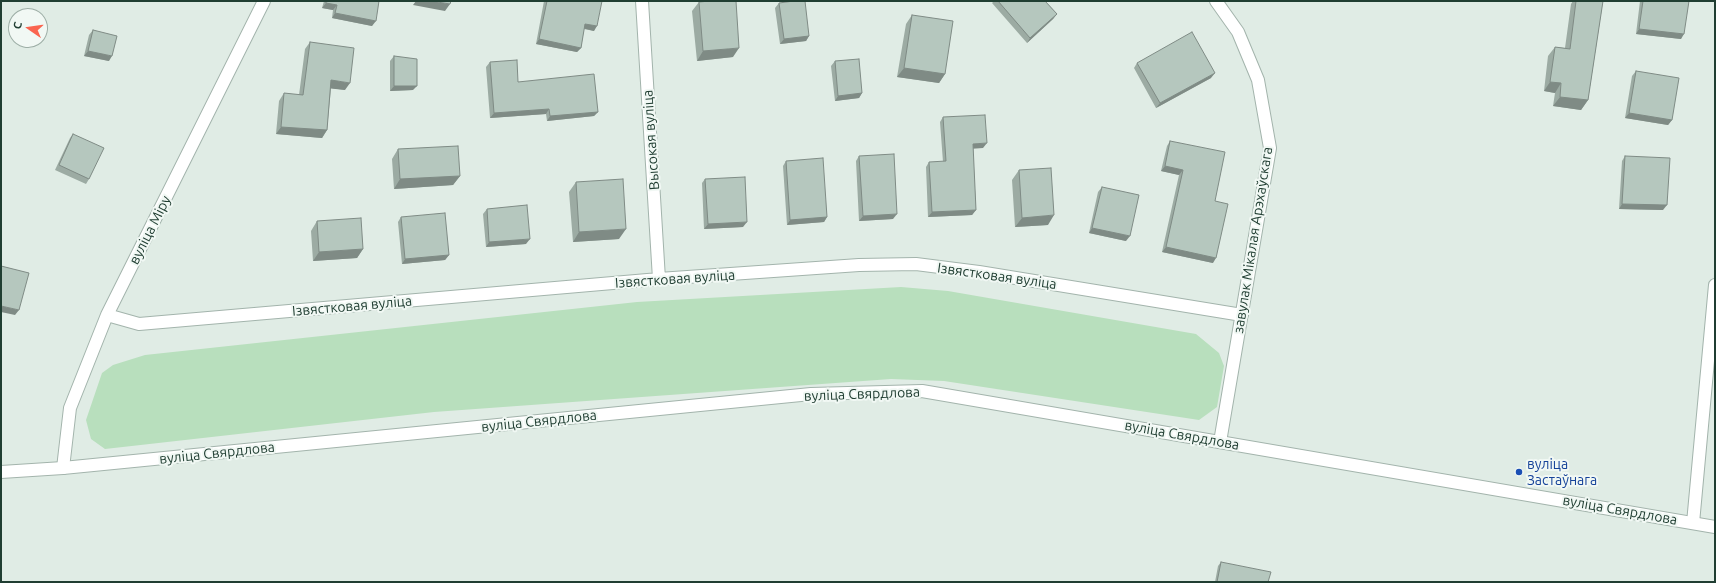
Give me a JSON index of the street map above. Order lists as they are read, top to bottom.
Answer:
{
  "streets": {
    "street": [
      "Высокая вуліца",
      "вуліца Міру",
      "завулак Мікалая Арэхаўскага",
      "Ізвястковая вуліца",
      "вуліца Свярдлова"
    ]
  },
  "crossings": [
    ["Высокая вуліца", "Ізвястковая вуліца"],
    ["вуліца Міру", "Ізвястковая вуліца"],
    ["вуліца Міру", "вуліца Свярдлова"],
    ["завулак Мікалая Арэхаўскага", "Ізвястковая вуліца"],
    ["завулак Мікалая Арэхаўскага", "вуліца Свярдлова"]
  ],
  "places": ["вуліца Застаўнага"],
  "north": "left"
}
